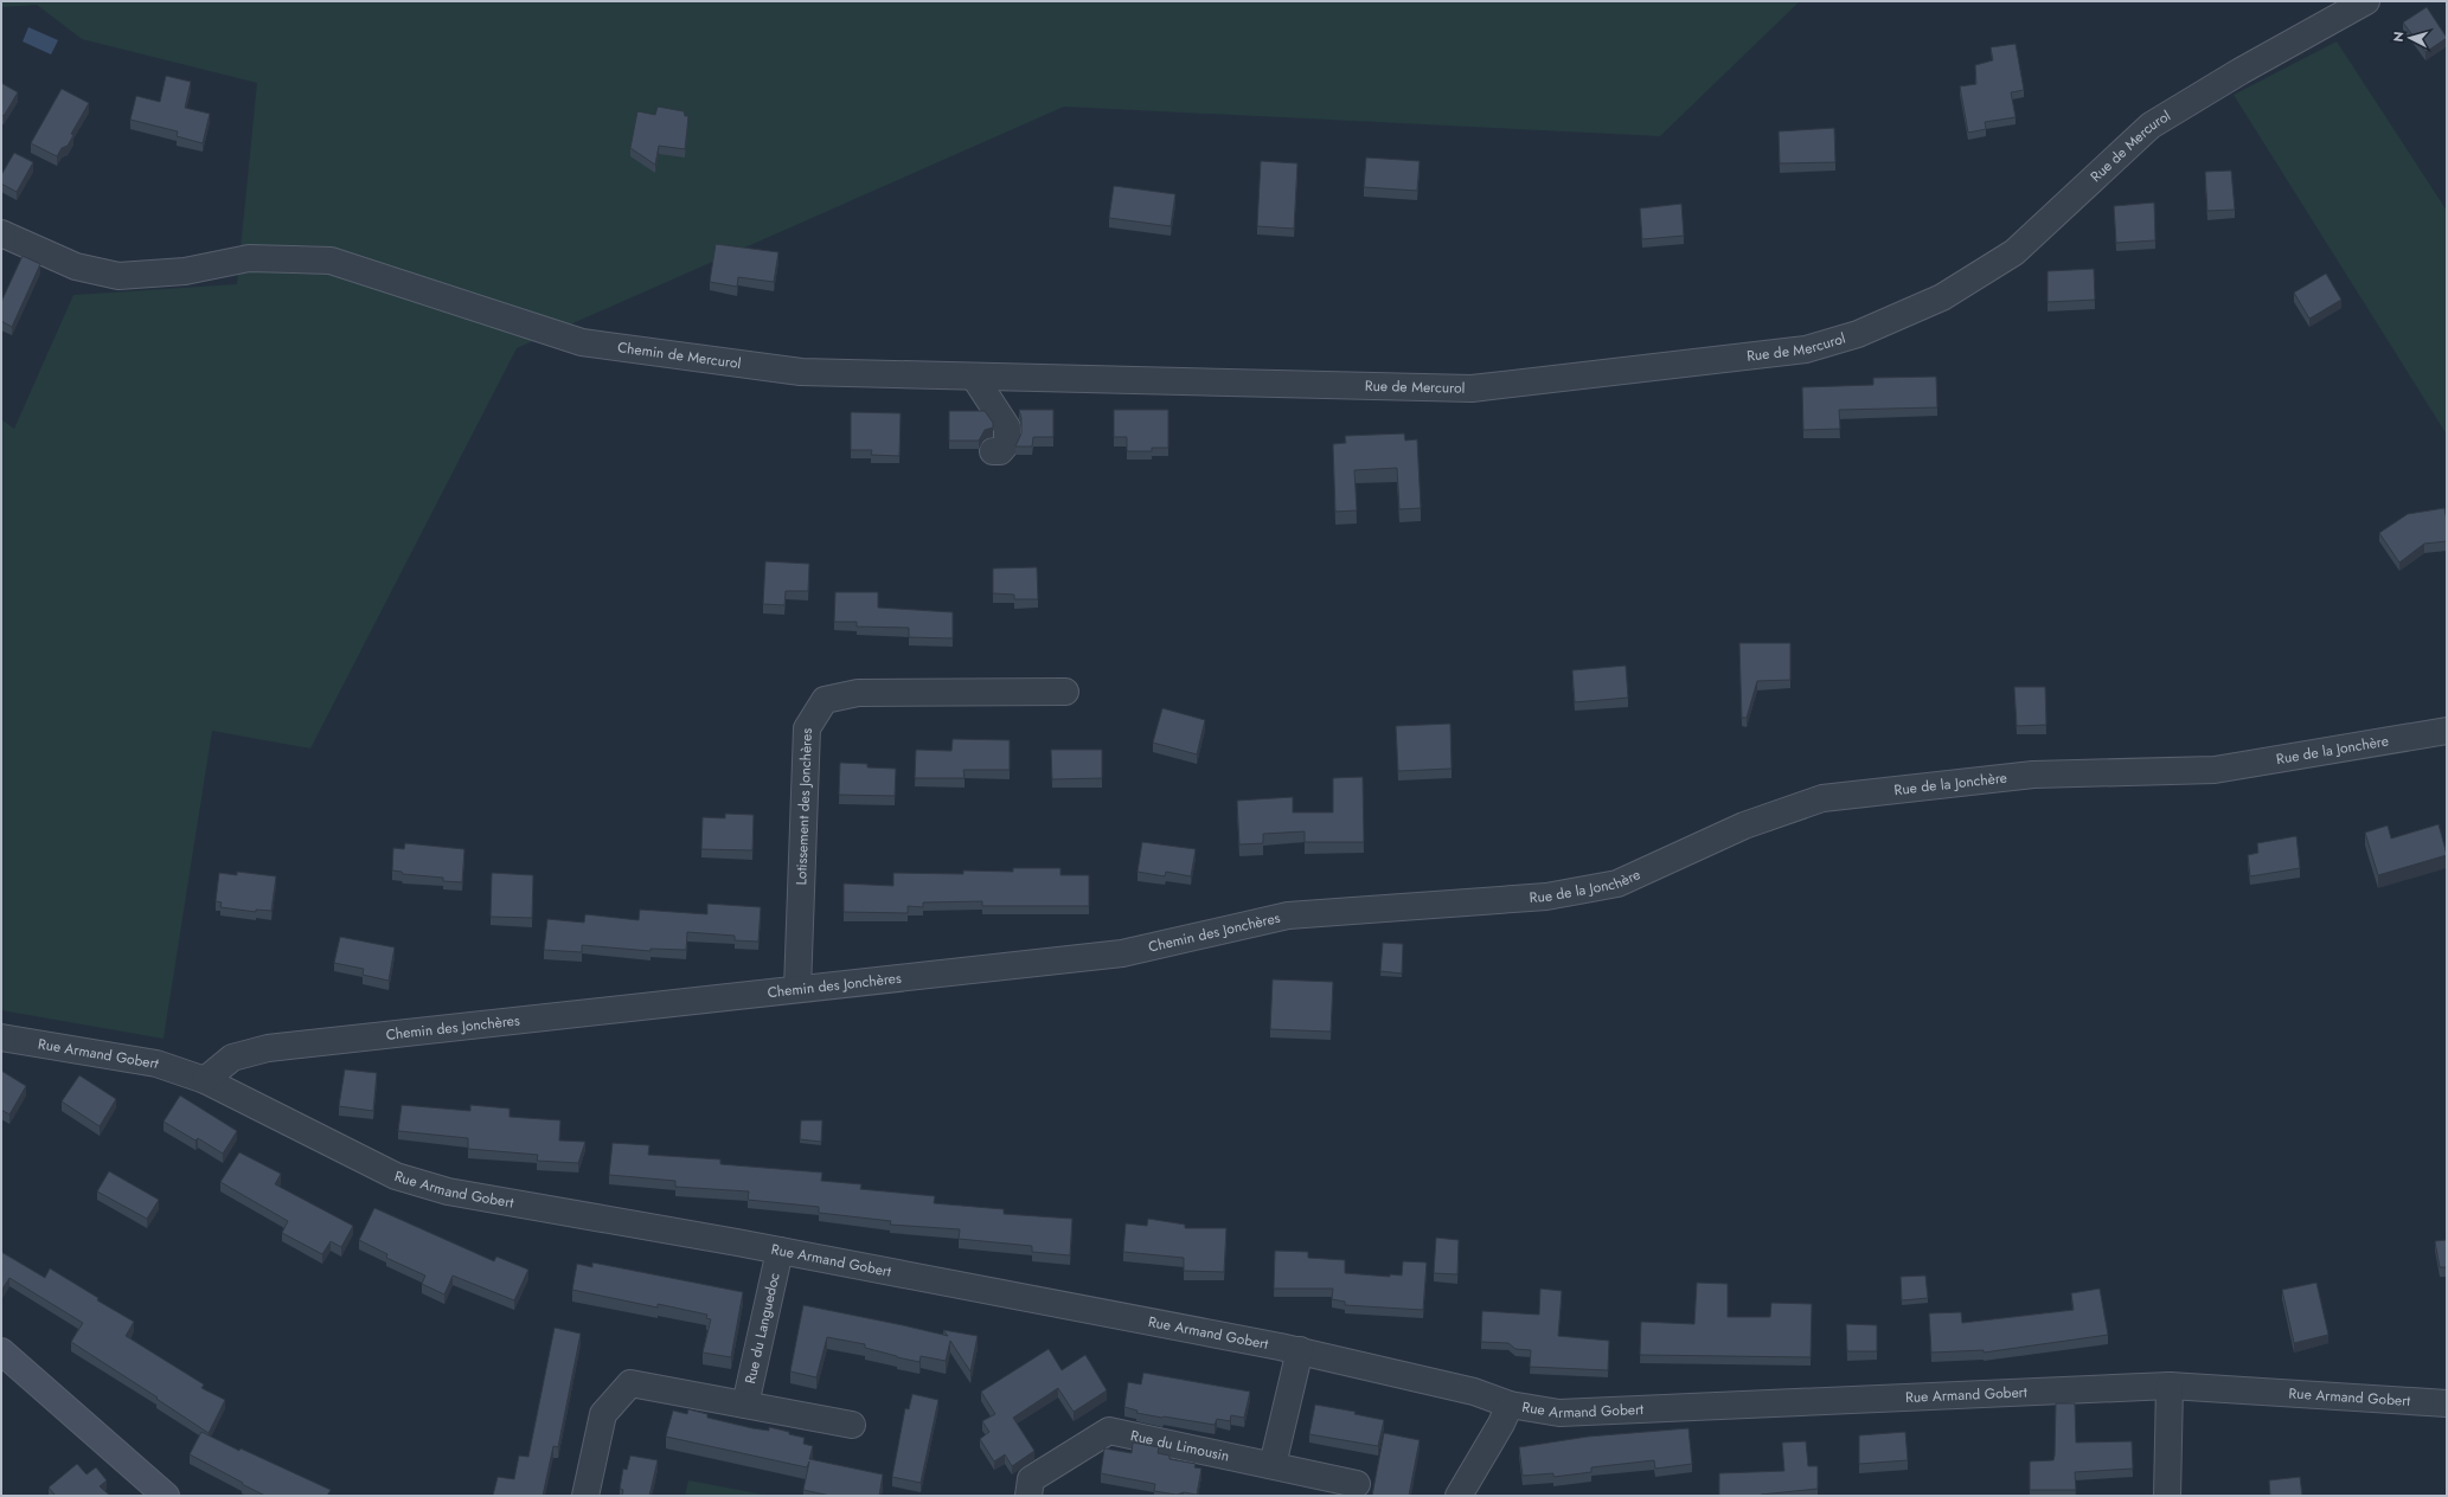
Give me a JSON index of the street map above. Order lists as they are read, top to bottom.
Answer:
{
  "streets": {
    "street": [
      "Rue de Mercurol",
      "Chemin de Mercurol",
      "Rue de la Jonchère",
      "Lotissement des Jonchères",
      "Chemin des Jonchères",
      "Rue Armand Gobert",
      "Rue du Languedoc",
      "Rue du Limousin"
    ]
  },
  "crossings": [
    ["Rue de Mercurol", "Chemin de Mercurol"],
    ["Rue de la Jonchère", "Chemin des Jonchères"],
    ["Lotissement des Jonchères", "Chemin des Jonchères"],
    ["Chemin des Jonchères", "Rue Armand Gobert"],
    ["Rue Armand Gobert", "Rue du Languedoc"]
  ],
  "north": "left"
}
